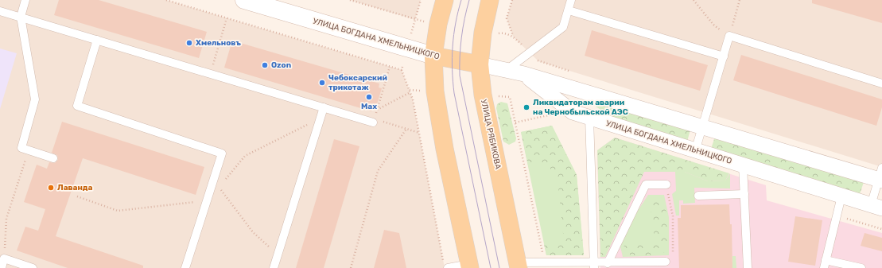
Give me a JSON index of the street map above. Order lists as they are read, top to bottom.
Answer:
{
  "streets": {
    "main road": ["УЛИЦА БОГДАНА ХМЕЛЬНИЦКОГО", "УЛИЦА РЯБИКОВА"]
  },
  "crossings": [
    ["УЛИЦА БОГДАНА ХМЕЛЬНИЦКОГО", "УЛИЦА РЯБИКОВА"]
  ],
  "places": [
    "Хмельновъ",
    "Ozon",
    "Чебоксарский трикотаж",
    "Max",
    "Ликвидаторам аварии на Чернобыльской АЭС",
    "Лаванда"
  ]
}
